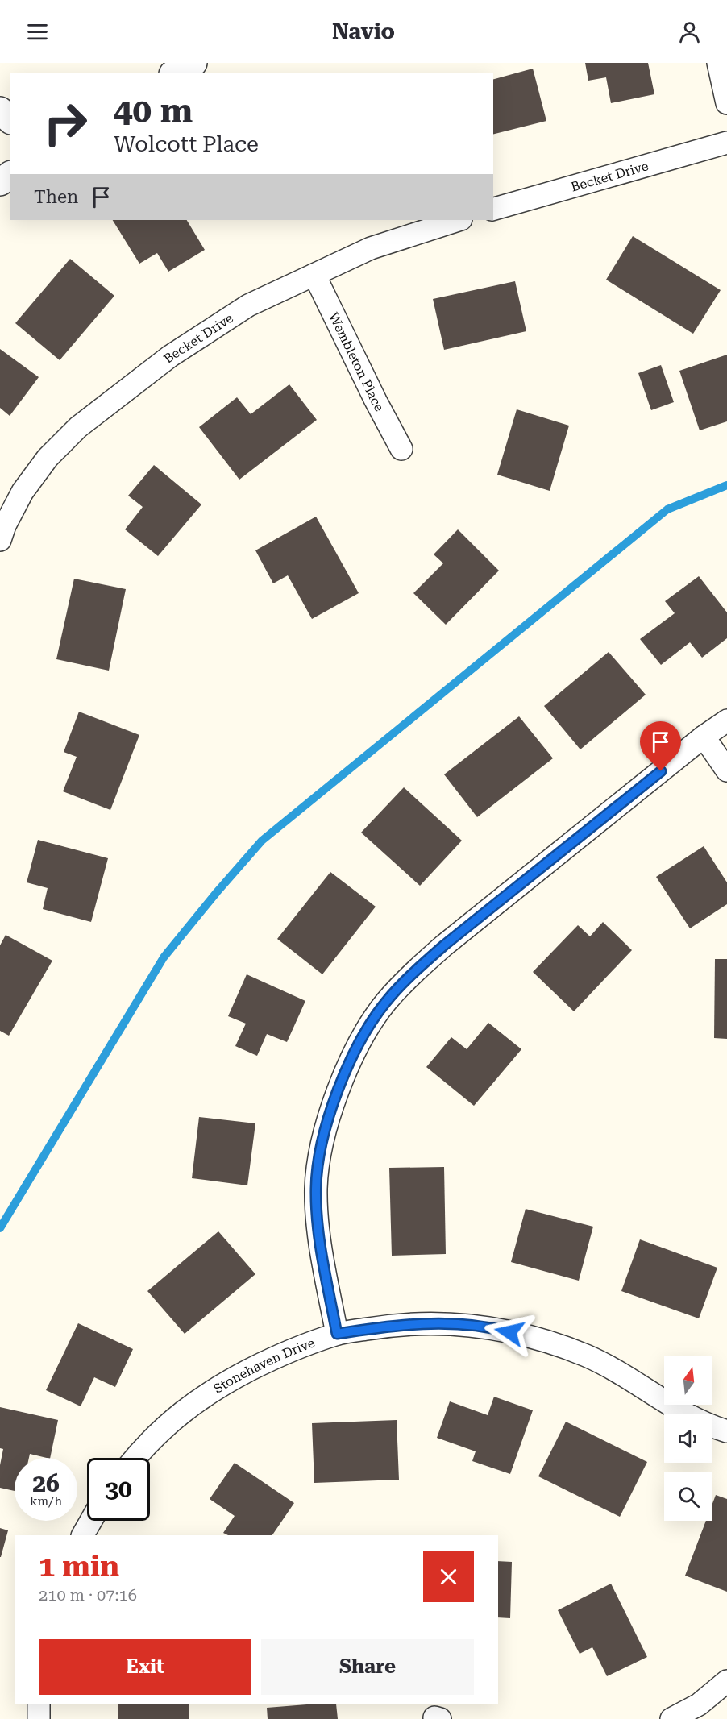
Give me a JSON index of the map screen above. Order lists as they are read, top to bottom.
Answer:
{
  "streets": {
    "street": ["Becket Drive", "Wembleton Place", "Stonehaven Drive"]
  },
  "crossings": [
    ["Becket Drive", "Wembleton Place"]
  ],
  "north": "top",
  "page": {
    "header": "Navio",
    "turn": ["40 m", "Wolcott Place"],
    "then": "Then",
    "speed": "26 km/h",
    "limit": "30",
    "heading": ["1 min", "210 m · 07:16"],
    "buttons": ["Exit", "Share"]
  }
}
